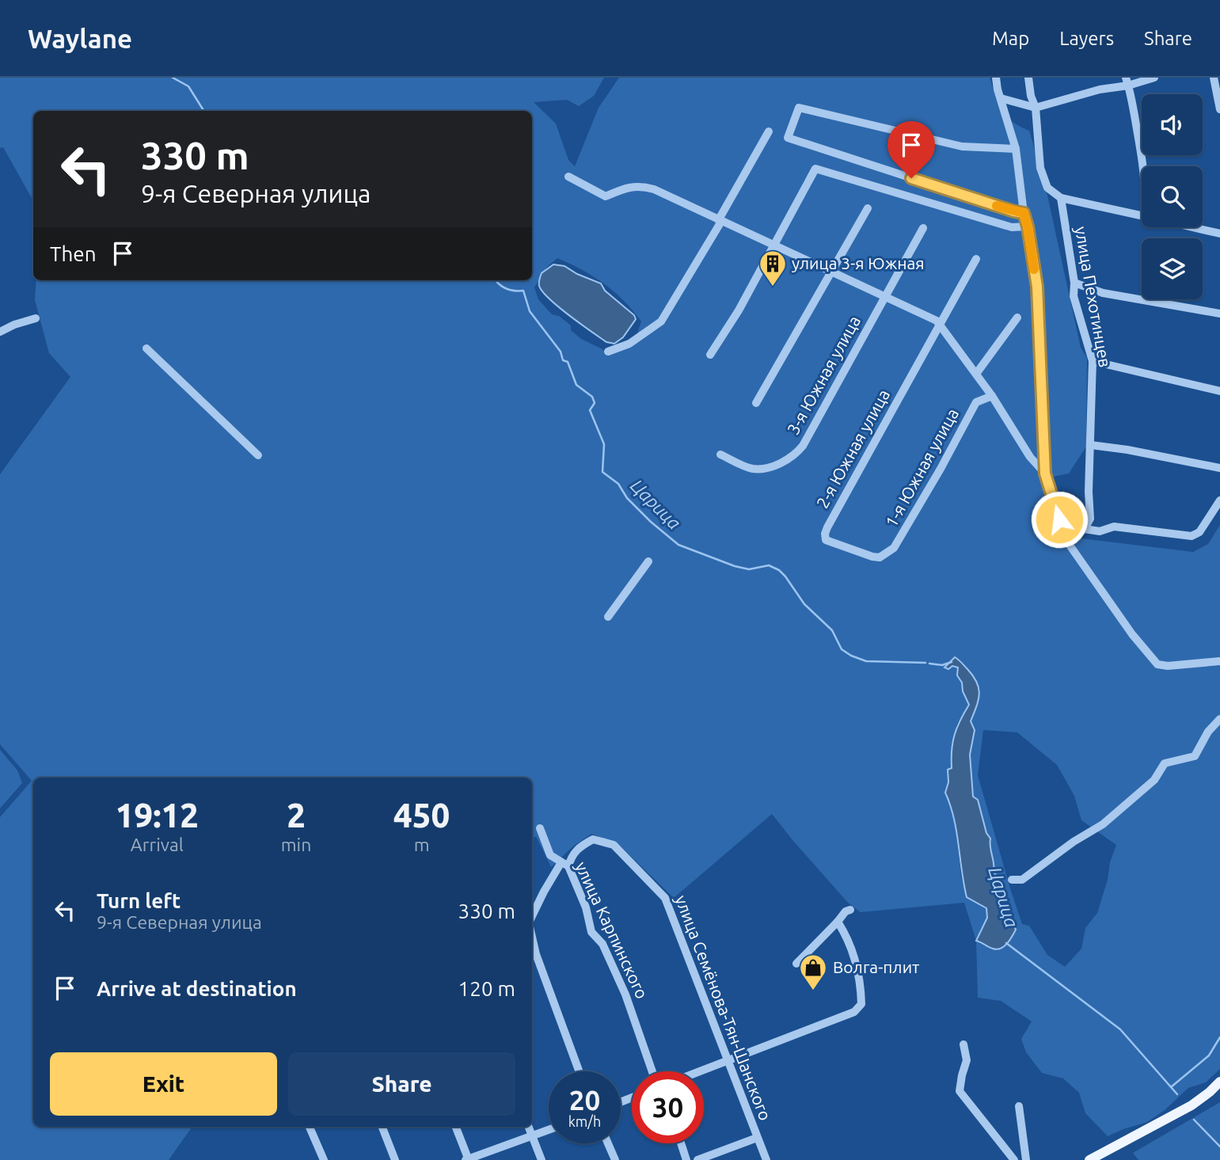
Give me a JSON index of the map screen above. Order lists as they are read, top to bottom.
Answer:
{
  "streets": {
    "street": [
      "улица Пехотинцев",
      "3-я Южная улица",
      "2-я Южная улица",
      "1-я Южная улица",
      "улица Карпинского",
      "улица Семёнова-Тян-Шанского"
    ]
  },
  "crossings": [
    ["2-я Южная улица", "1-я Южная улица"],
    ["улица Карпинского", "улица Семёнова-Тян-Шанского"]
  ],
  "water": ["Царица"],
  "places": {
    "building": ["улица 3-я Южная"],
    "shop": ["Волга-плит"]
  },
  "page": {
    "header": "Waylane",
    "nav": ["Map", "Layers", "Share"],
    "turn": ["330 m", "9-я Северная улица"],
    "then": "Then",
    "eta": [
      "19:12",
      "Arrival",
      "2",
      "min",
      "450",
      "m"
    ],
    "list": [
      {
        "name": "Turn left",
        "note": "9-я Северная улица",
        "value": "330 m"
      },
      {
        "name": "Arrive at destination",
        "value": "120 m"
      }
    ],
    "buttons": ["Exit", "Share"],
    "speed": "20 km/h",
    "limit": "30"
  }
}
